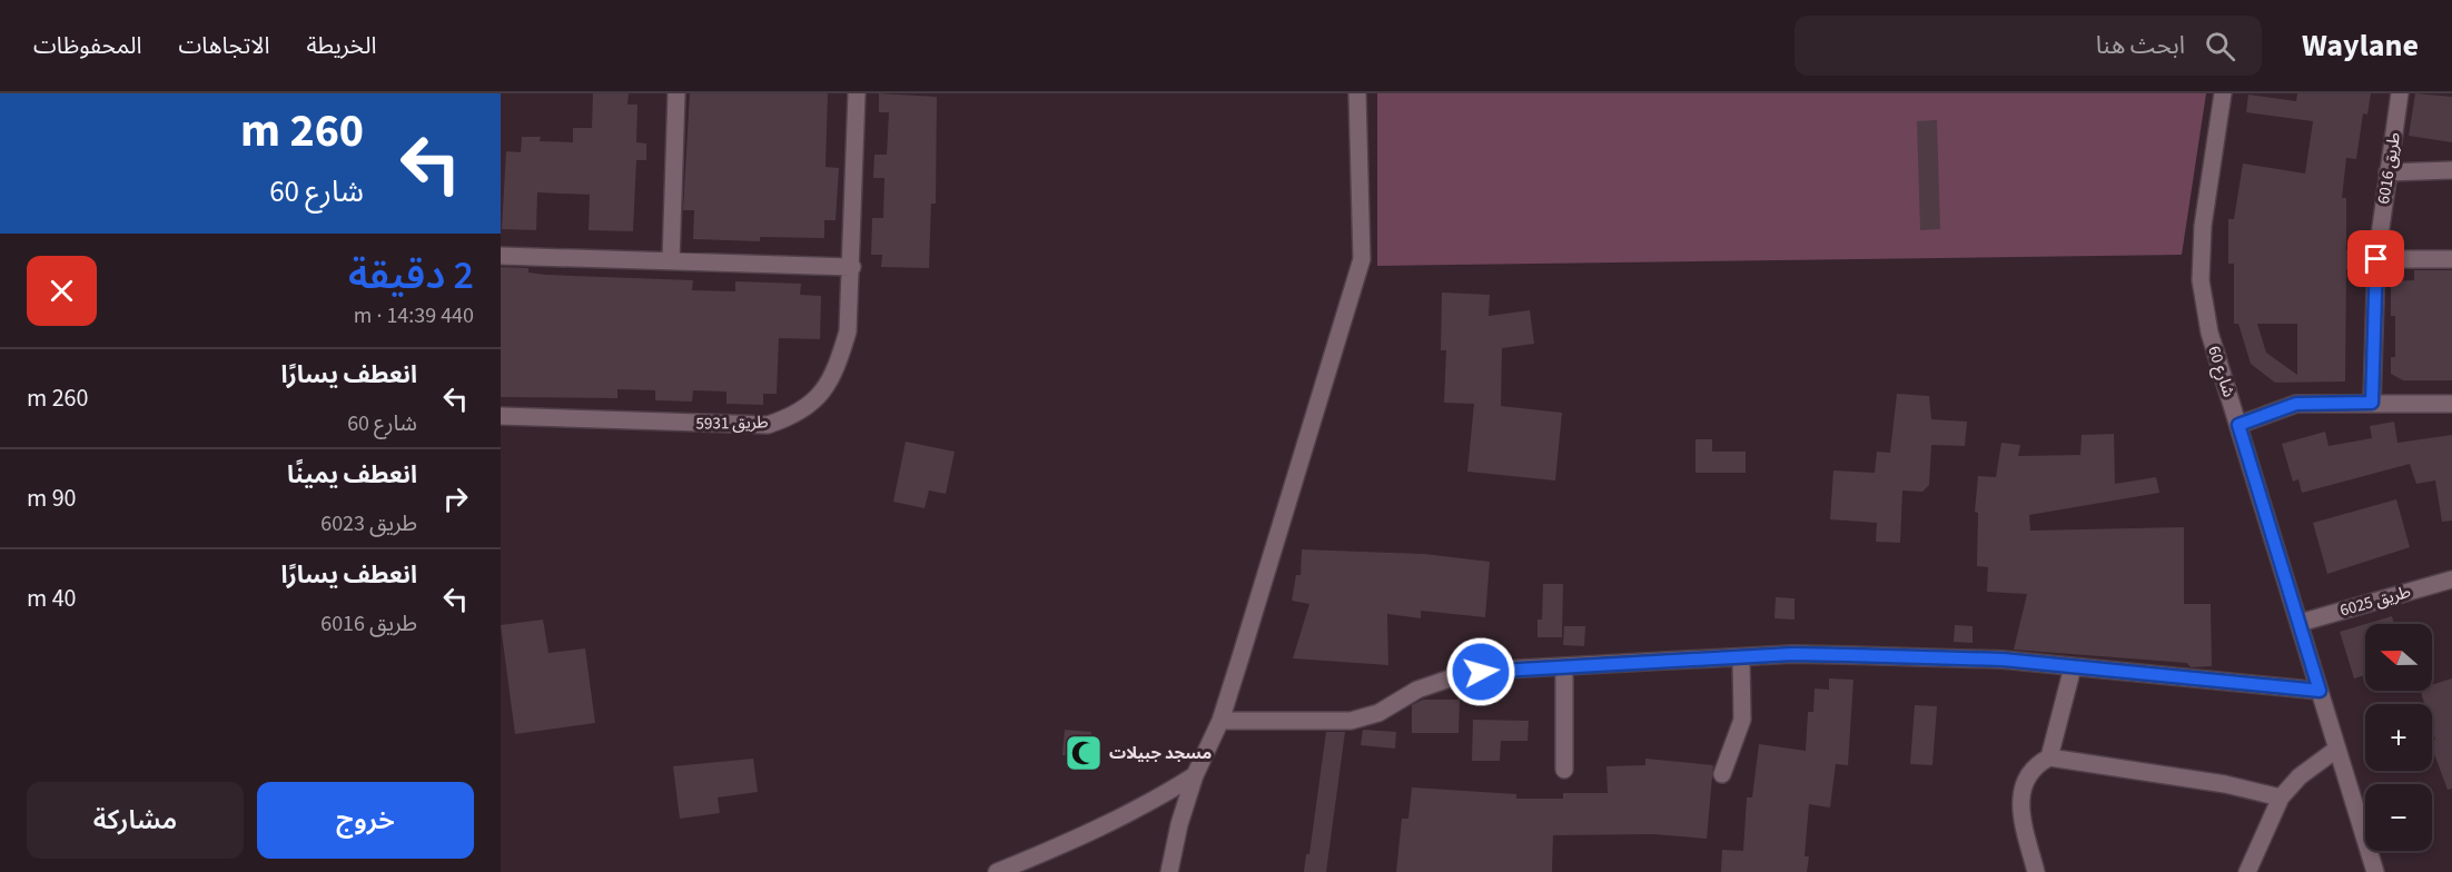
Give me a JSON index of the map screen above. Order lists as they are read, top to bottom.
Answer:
{
  "streets": {
    "street": [
      "طريق 6016",
      "شارع 60",
      "طريق 5931",
      "طريق 6025"
    ]
  },
  "crossings": [
    ["شارع 60", "طريق 6025"]
  ],
  "places": {
    "mosque": ["مسجد جبيلات"]
  },
  "north": "left",
  "page": {
    "header": "Waylane",
    "search": "ابحث هنا",
    "nav": ["الخريطة", "الاتجاهات", "المحفوظات"],
    "turn": ["260 m", "شارع 60"],
    "heading": ["2 دقيقة", "440 m · 14:39"],
    "list": [
      {
        "name": "انعطف يسارًا",
        "note": "شارع 60",
        "value": "260 m"
      },
      {
        "name": "انعطف يمينًا",
        "note": "طريق 6023",
        "value": "90 m"
      },
      {
        "name": "انعطف يسارًا",
        "note": "طريق 6016",
        "value": "40 m"
      }
    ],
    "map_buttons": ["+", "−"],
    "buttons": ["خروج", "مشاركة"]
  }
}
